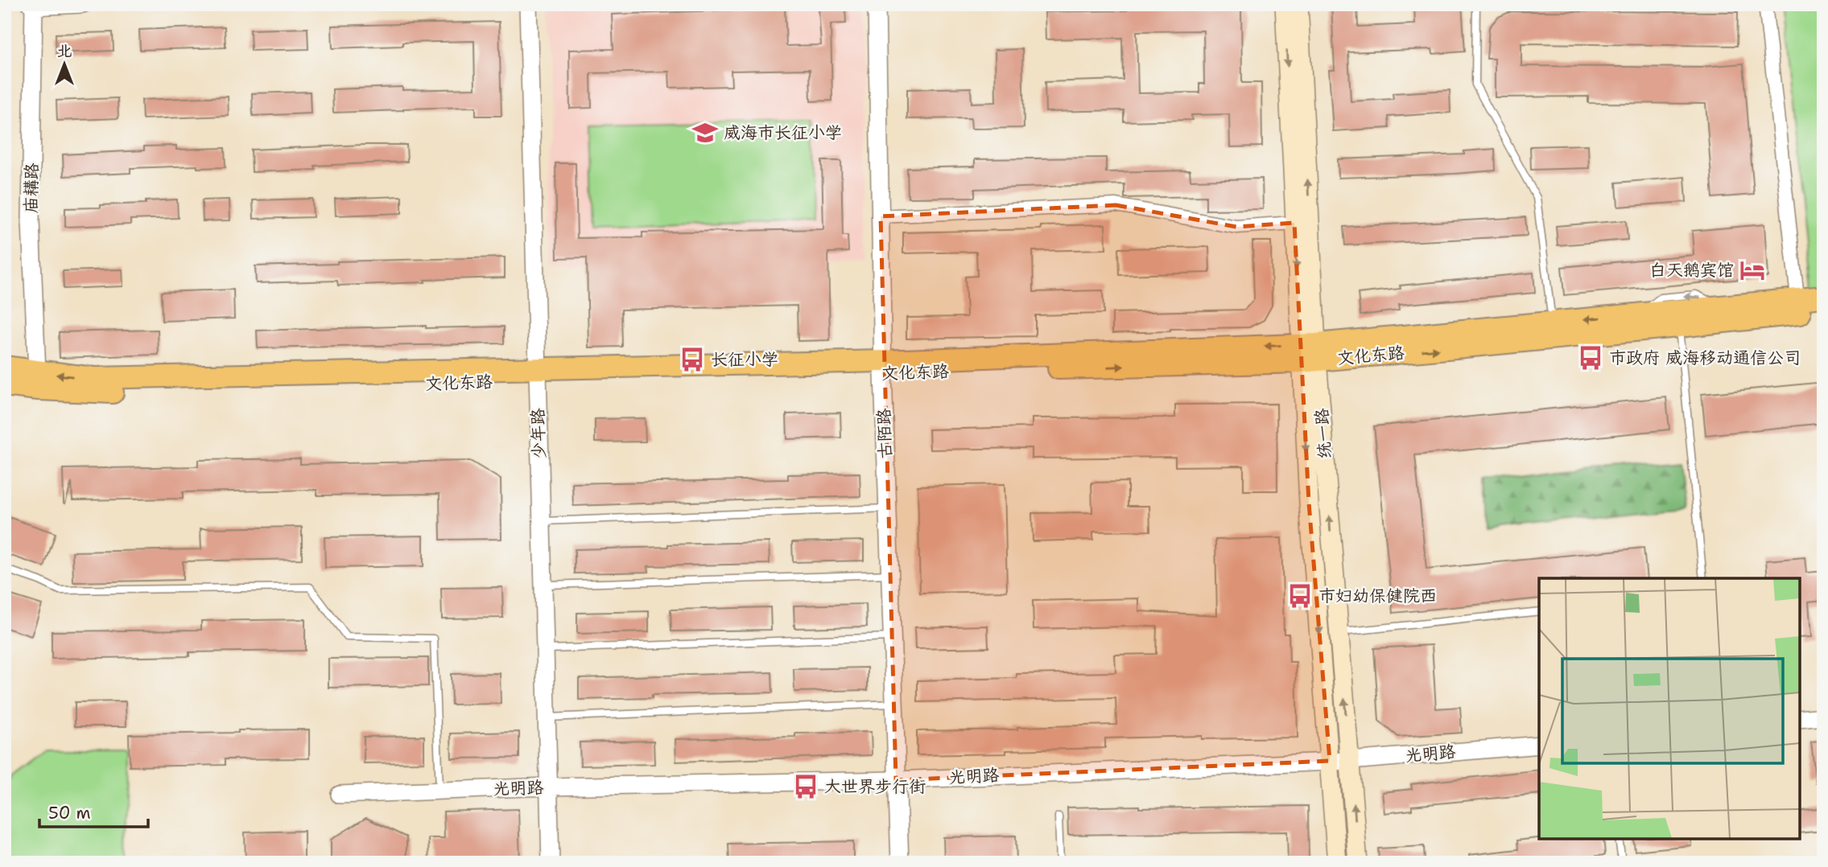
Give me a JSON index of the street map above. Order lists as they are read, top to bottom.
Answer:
{
  "streets": {
    "main road": ["文化东路", "统一路"],
    "street": [
      "庙耩路",
      "少年路",
      "古陌路",
      "光明路"
    ]
  },
  "crossings": [
    ["文化东路", "少年路"],
    ["文化东路", "古陌路"],
    ["文化东路", "统一路"],
    ["少年路", "光明路"],
    ["古陌路", "光明路"],
    ["统一路", "光明路"]
  ],
  "places": {
    "school or university": ["威海市长征小学"],
    "hotel": ["白天鹅宾馆"],
    "bus stop": [
      "市政府 威海移动通信公司",
      "长征小学",
      "市妇幼保健院西",
      "大世界步行街"
    ]
  },
  "scale_bar": "50 m",
  "north": "top"
}
